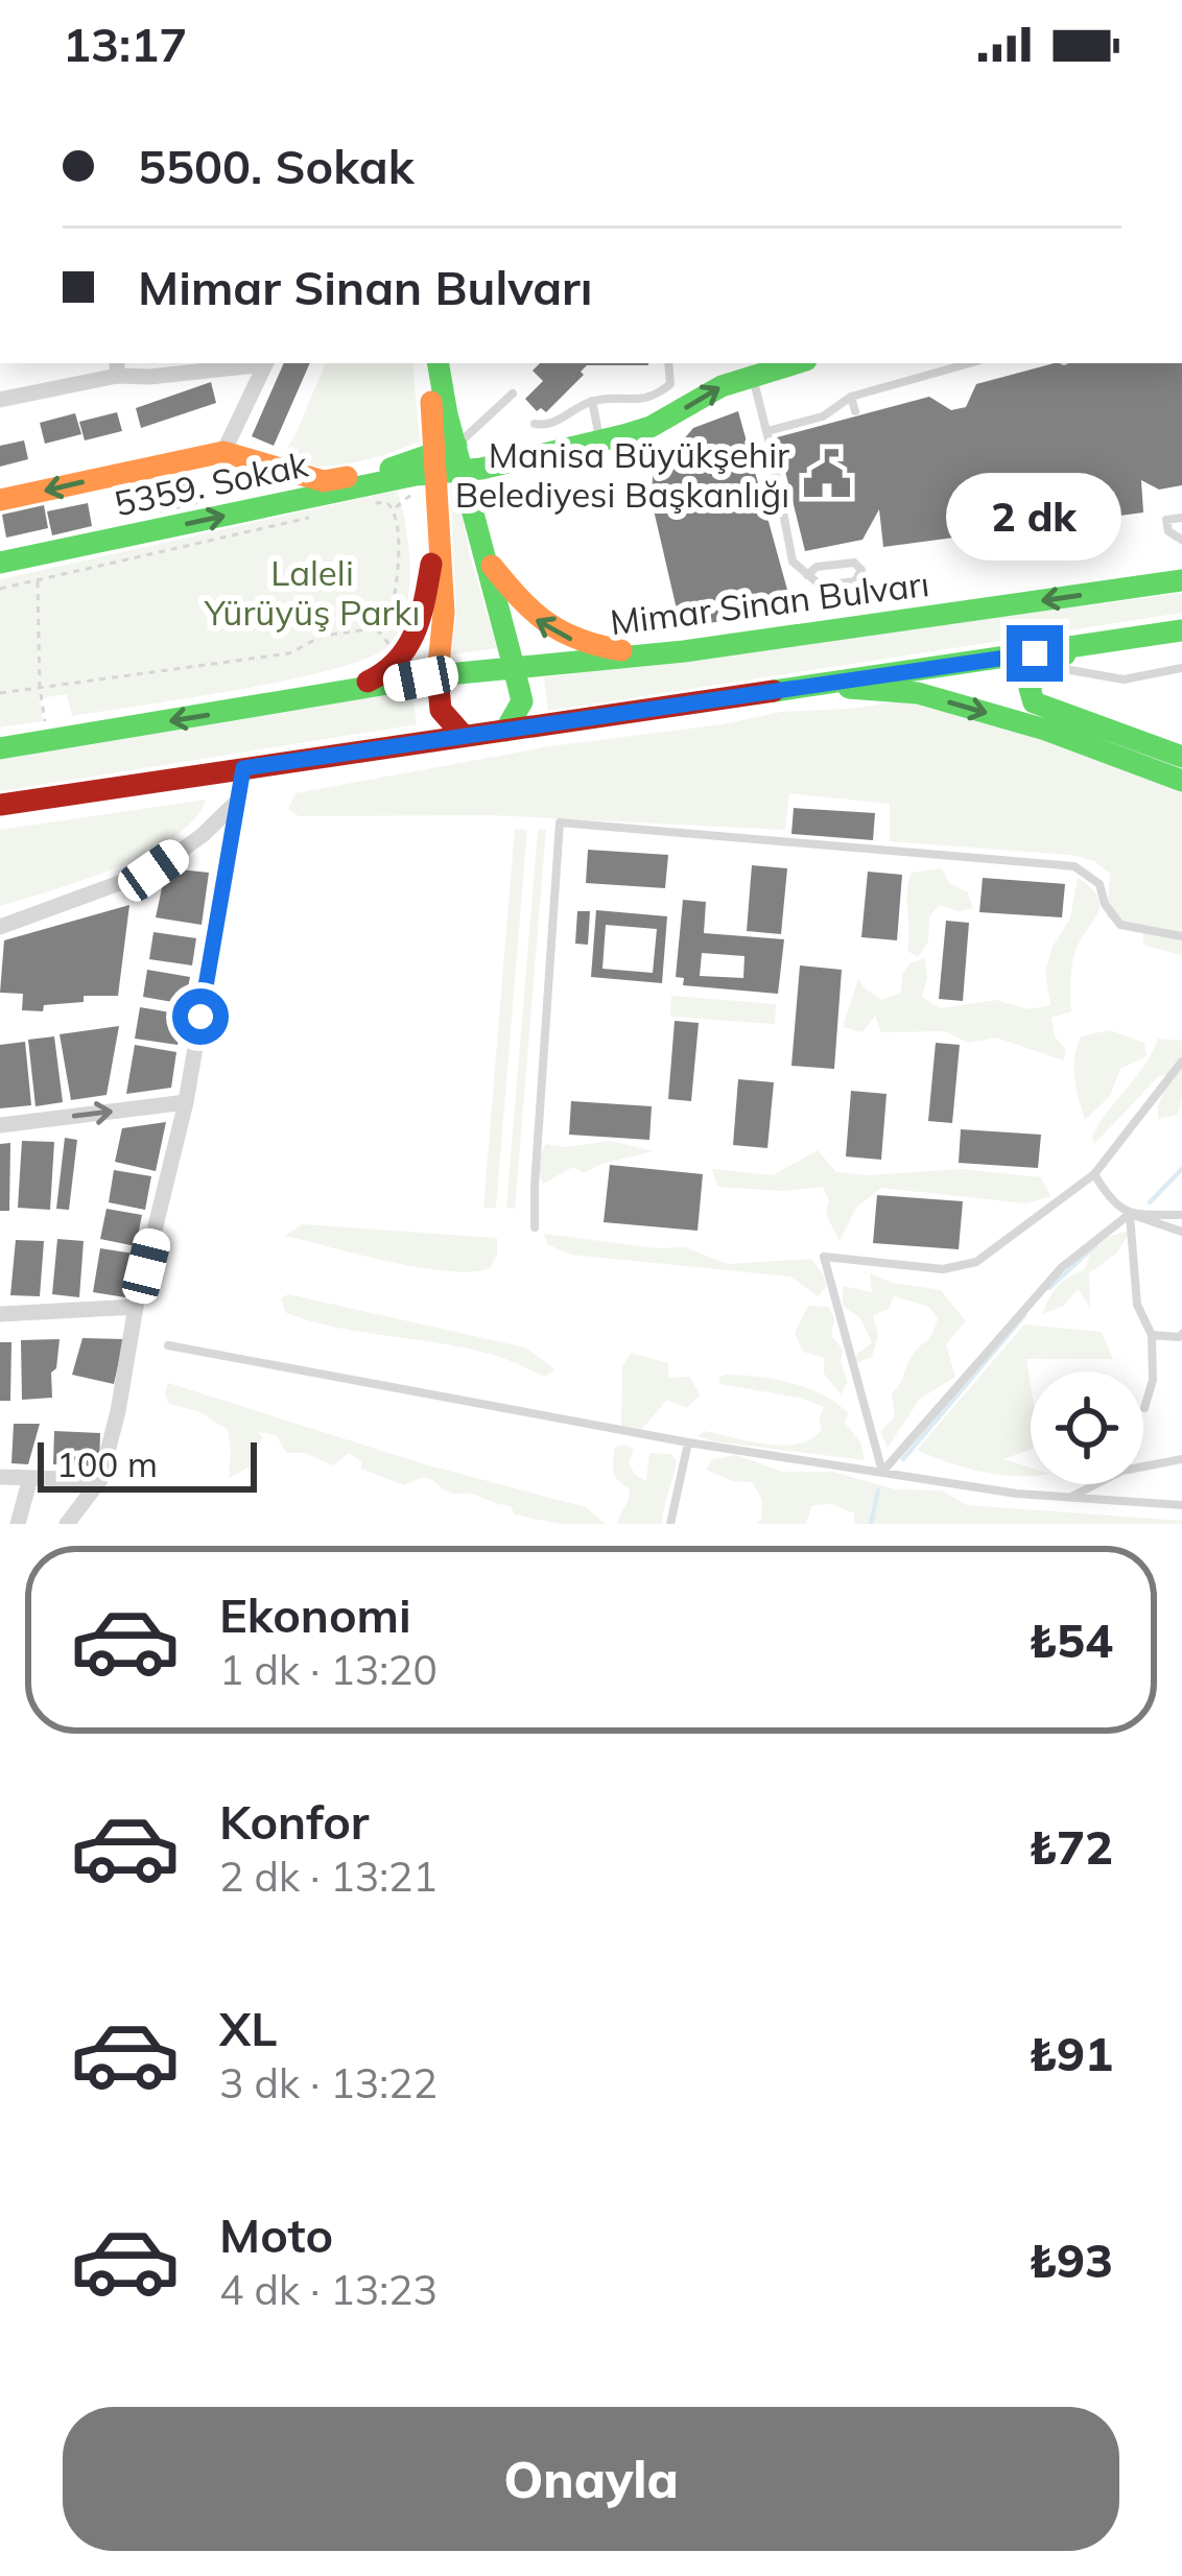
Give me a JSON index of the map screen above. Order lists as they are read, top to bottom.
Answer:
{
  "streets": {
    "main road": ["5359. Sokak", "Mimar Sinan Bulvarı"]
  },
  "parks": ["Laleli Yürüyüş Parkı"],
  "places": {
    "public building": ["Manisa Büyükşehir Belediyesi Başkanlığı"]
  },
  "scale_bar": "100 m",
  "page": {
    "status": "13:17",
    "banner": ["5500. Sokak", "Mimar Sinan Bulvarı"],
    "bubble": "2 dk",
    "scale": "100 m",
    "list": [
      {
        "name": "Ekonomi",
        "note": "1 dk · 13:20",
        "value": "₺54"
      },
      {
        "name": "Konfor",
        "note": "2 dk · 13:21",
        "value": "₺72"
      },
      {
        "name": "XL",
        "note": "3 dk · 13:22",
        "value": "₺91"
      },
      {
        "name": "Moto",
        "note": "4 dk · 13:23",
        "value": "₺93"
      }
    ],
    "buttons": "Onayla"
  }
}
